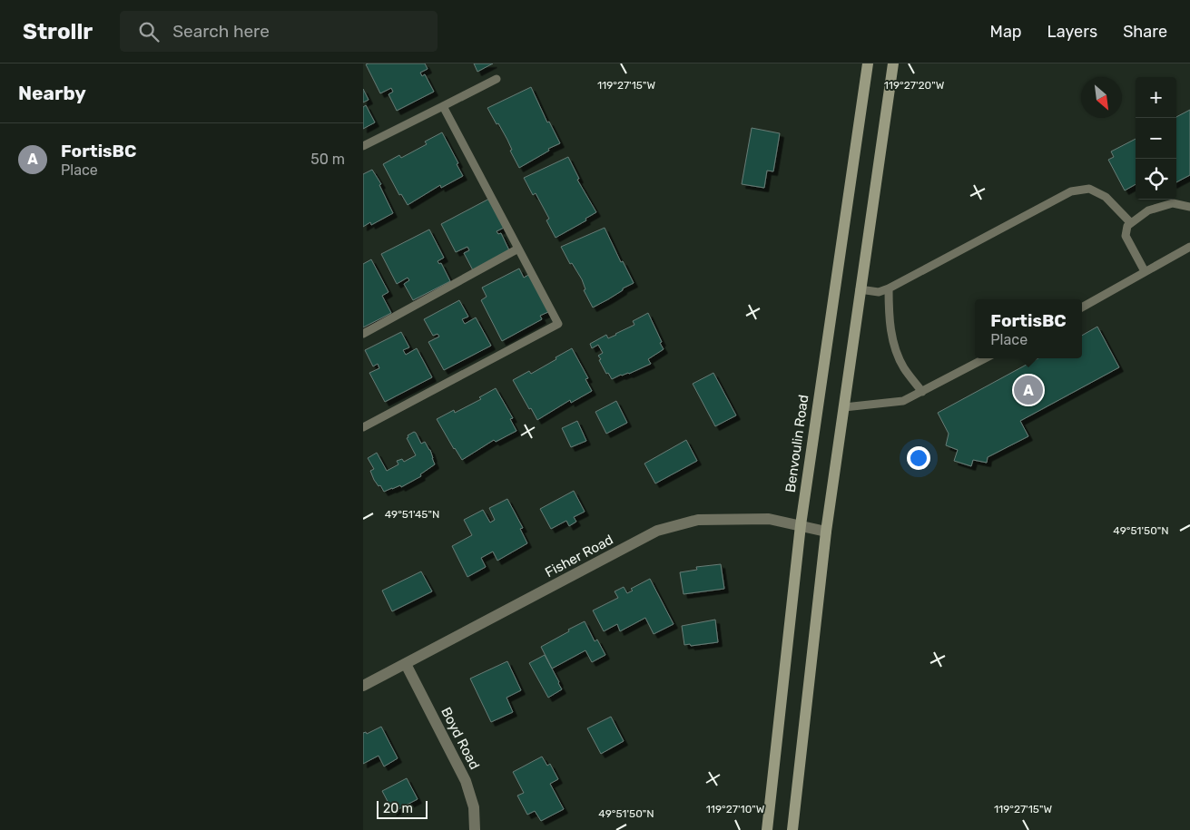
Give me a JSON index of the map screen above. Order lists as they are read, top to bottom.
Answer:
{
  "streets": {
    "main road": ["Benvoulin Road"],
    "street": ["Fisher Road", "Boyd Road"]
  },
  "crossings": [
    ["Benvoulin Road", "Fisher Road"],
    ["Fisher Road", "Boyd Road"]
  ],
  "scale_bar": "20 m",
  "north": "bottom right",
  "page": {
    "header": "Strollr",
    "search": "Search here",
    "nav": ["Map", "Layers", "Share"],
    "heading": "Nearby",
    "map_buttons": ["+", "−"],
    "list": [
      {
        "mark": "A",
        "name": "FortisBC",
        "note": "Place",
        "value": "50 m"
      }
    ],
    "popup": ["FortisBC", "Place"],
    "pins": "A",
    "scale": "20 m"
  },
  "coordinates": [
    "119°27'15\"W",
    "119°27'20\"W",
    "49°51'45\"N",
    "49°51'50\"N",
    "119°27'10\"W"
  ]
}
